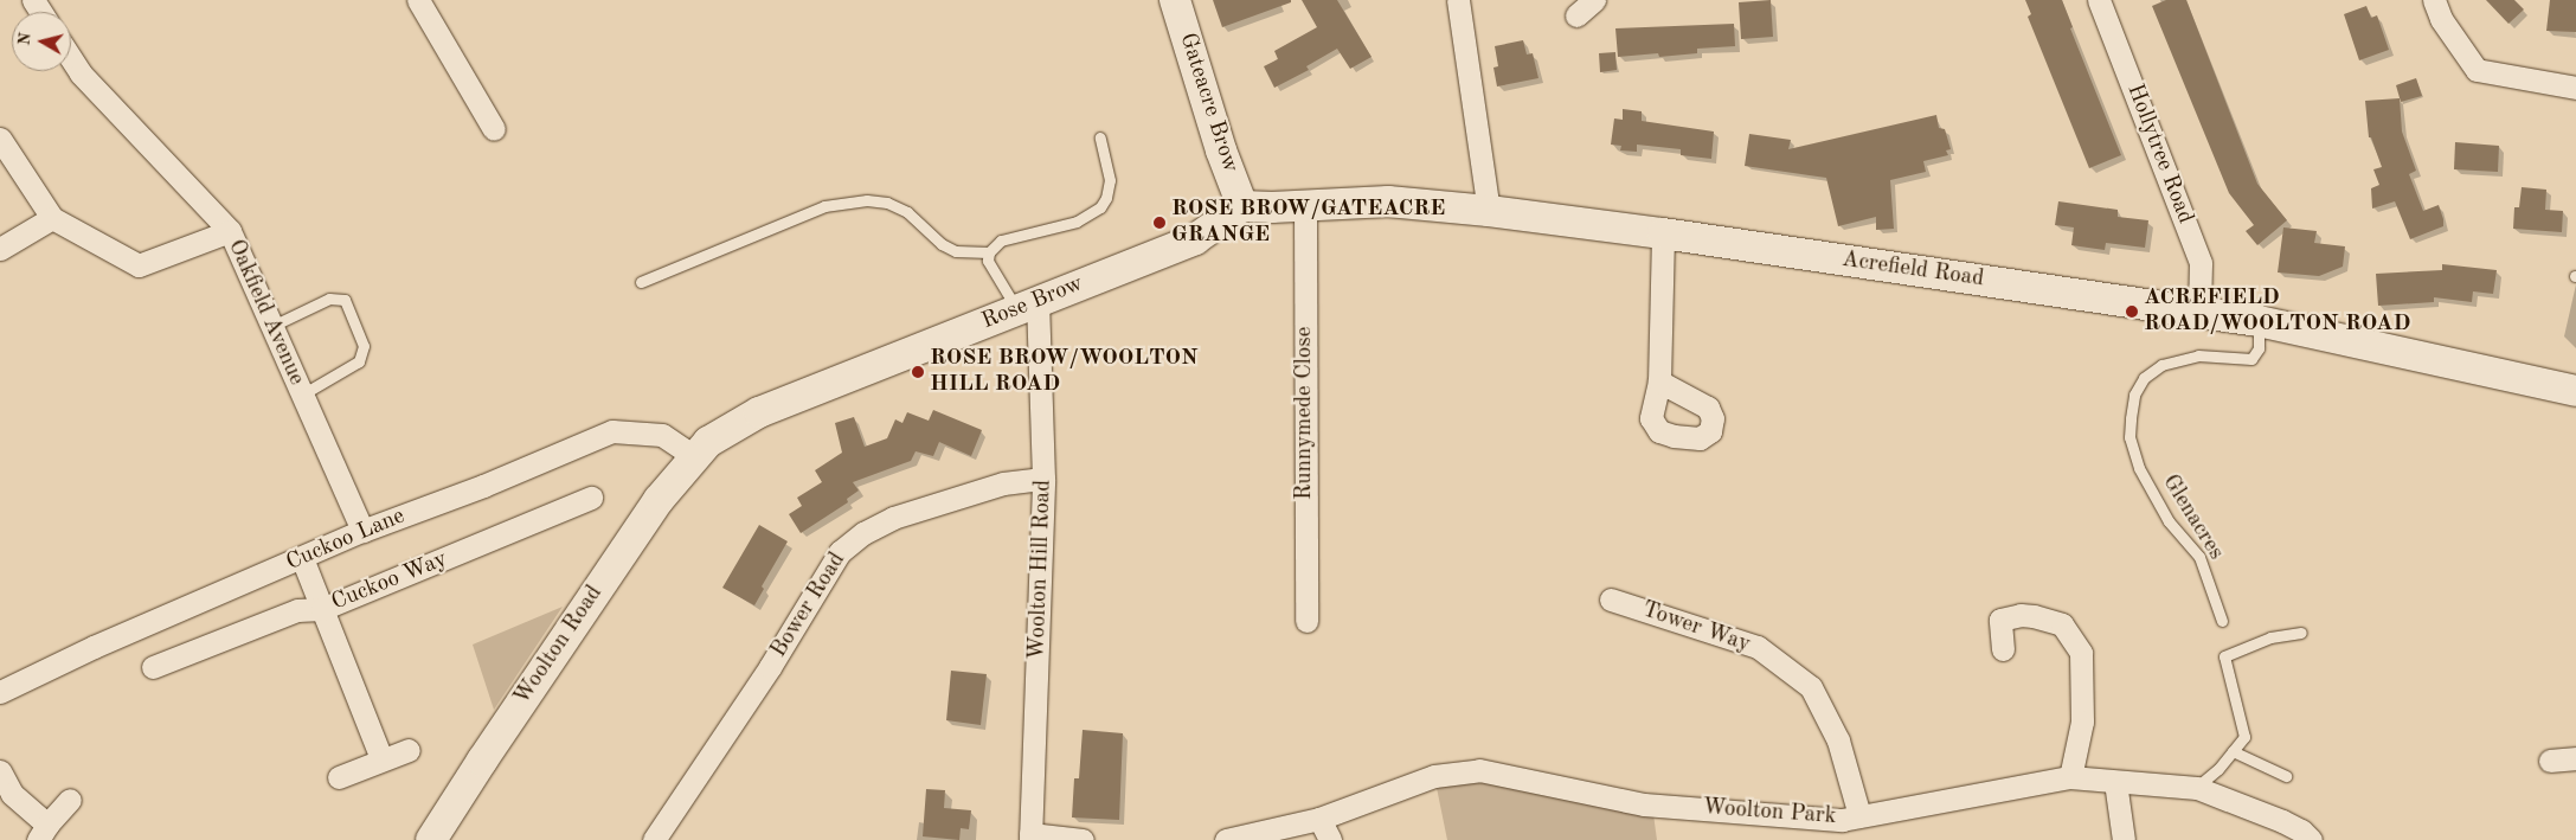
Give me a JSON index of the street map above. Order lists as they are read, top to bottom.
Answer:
{
  "streets": {
    "main road": [
      "Gateacre Brow",
      "Acrefield Road",
      "Rose Brow",
      "Woolton Road"
    ],
    "street": [
      "Hollytree Road",
      "Oakfield Avenue",
      "Runnymede Close",
      "Cuckoo Lane",
      "Woolton Hill Road",
      "Cuckoo Way",
      "Bower Road",
      "Tower Way",
      "Woolton Park"
    ],
    "lane": ["Glenacres"]
  },
  "crossings": [
    ["Gateacre Brow", "Acrefield Road"],
    ["Gateacre Brow", "Rose Brow"],
    ["Hollytree Road", "Acrefield Road"],
    ["Acrefield Road", "Rose Brow"],
    ["Acrefield Road", "Runnymede Close"],
    ["Acrefield Road", "Glenacres"],
    ["Rose Brow", "Cuckoo Lane"],
    ["Rose Brow", "Woolton Hill Road"],
    ["Rose Brow", "Woolton Road"],
    ["Oakfield Avenue", "Cuckoo Lane"],
    ["Cuckoo Lane", "Woolton Road"],
    ["Woolton Hill Road", "Bower Road"],
    ["Tower Way", "Woolton Park"]
  ],
  "places": ["ROSE BROW/GATEACRE GRANGE", "ACREFIELD ROAD/WOOLTON ROAD", "ROSE BROW/WOOLTON HILL ROAD"],
  "north": "left"
}
